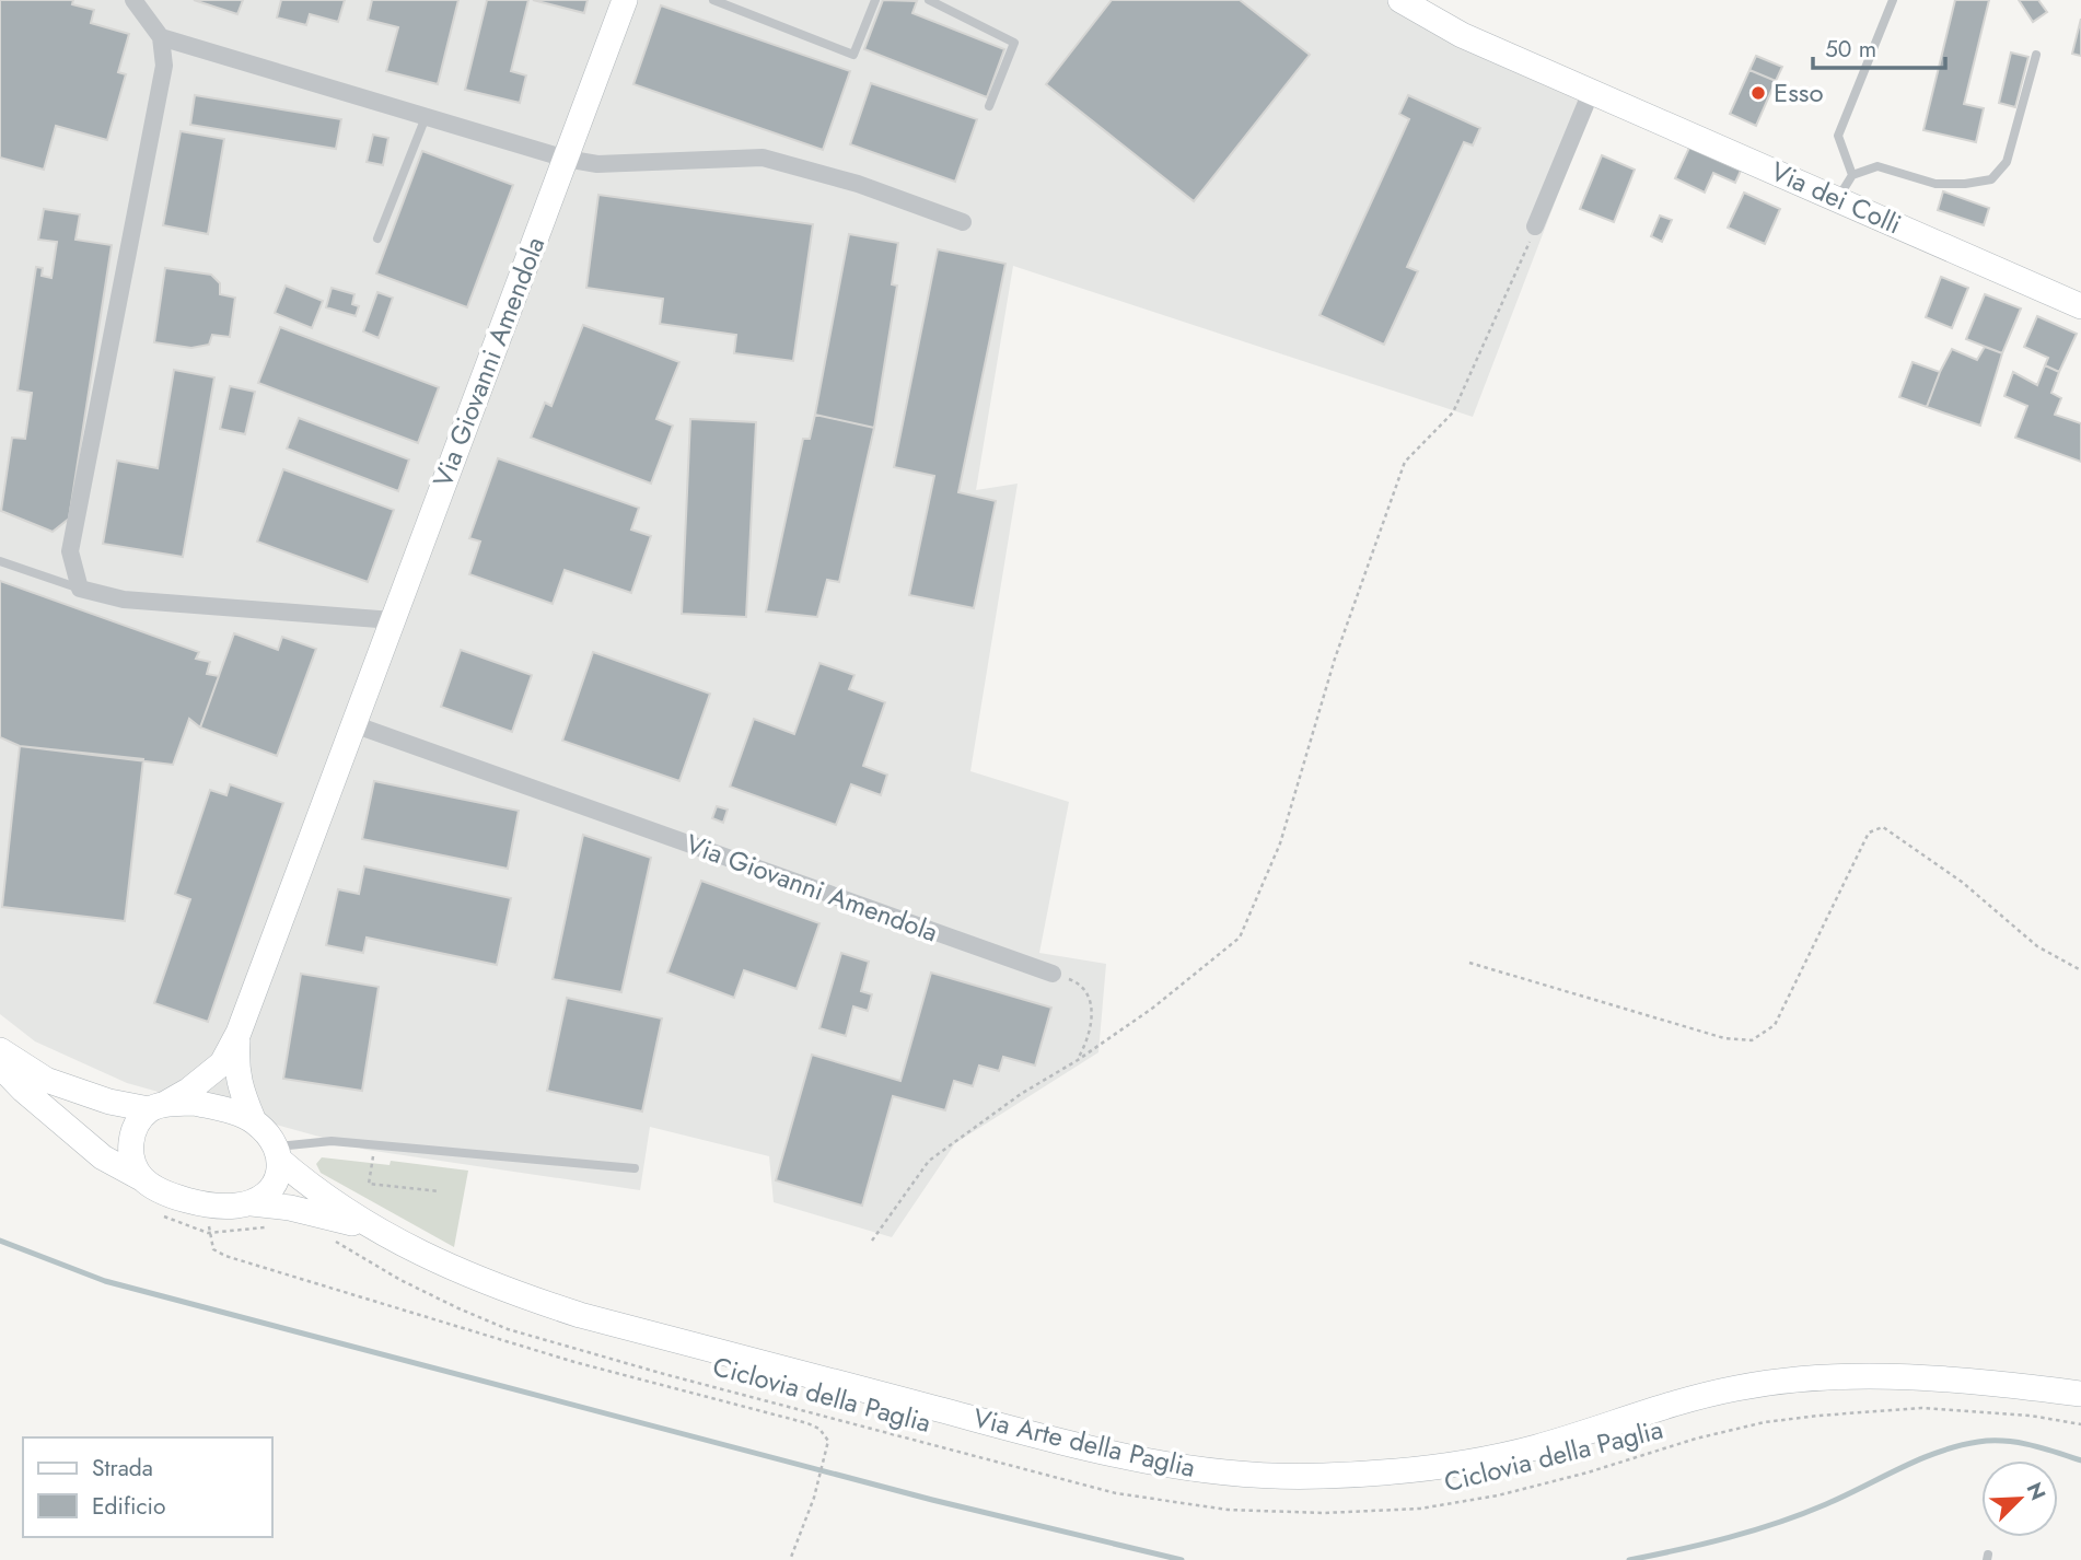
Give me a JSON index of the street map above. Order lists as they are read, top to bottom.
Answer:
{
  "streets": {
    "main road": ["Via dei Colli", "Via Giovanni Amendola", "Via Arte della Paglia"],
    "path": ["Ciclovia della Paglia"]
  },
  "crossings": [
    ["Via Giovanni Amendola", "Via Arte della Paglia"]
  ],
  "places": ["Esso"],
  "legend": ["Strada", "Edificio"],
  "scale_bar": "50 m",
  "north": "top right"
}
